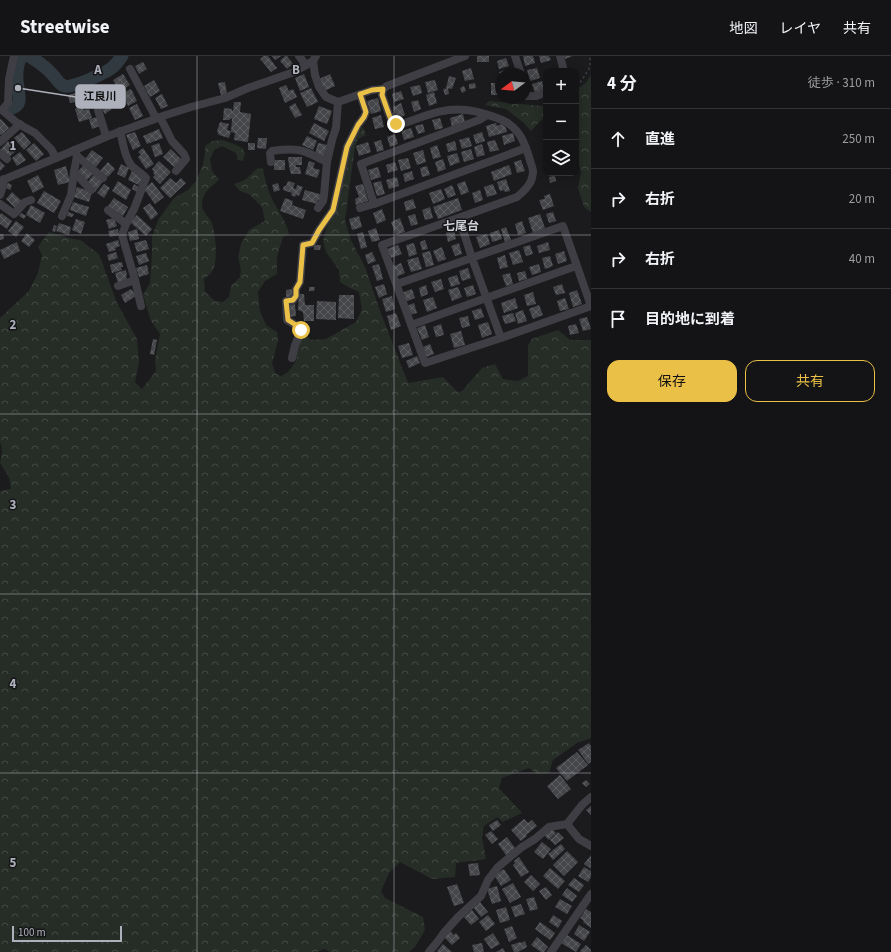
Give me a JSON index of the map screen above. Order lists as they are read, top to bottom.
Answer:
{
  "districts": ["七尾台"],
  "places": ["江良川"],
  "scale_bar": "100 m",
  "north": "left",
  "page": {
    "header": "Streetwise",
    "nav": ["地図", "レイヤ", "共有"],
    "heading": ["4 分", "徒歩 · 310 m"],
    "map_buttons": ["+", "−"],
    "list": [
      ["直進", "250 m"],
      ["右折", "20 m"],
      ["右折", "40 m"],
      "目的地に到着"
    ],
    "buttons": ["保存", "共有"],
    "scale": "100 m"
  },
  "grid": {
    "columns": ["A", "B"],
    "rows": [
      "1",
      "2",
      "3",
      "4",
      "5"
    ]
  }
}
